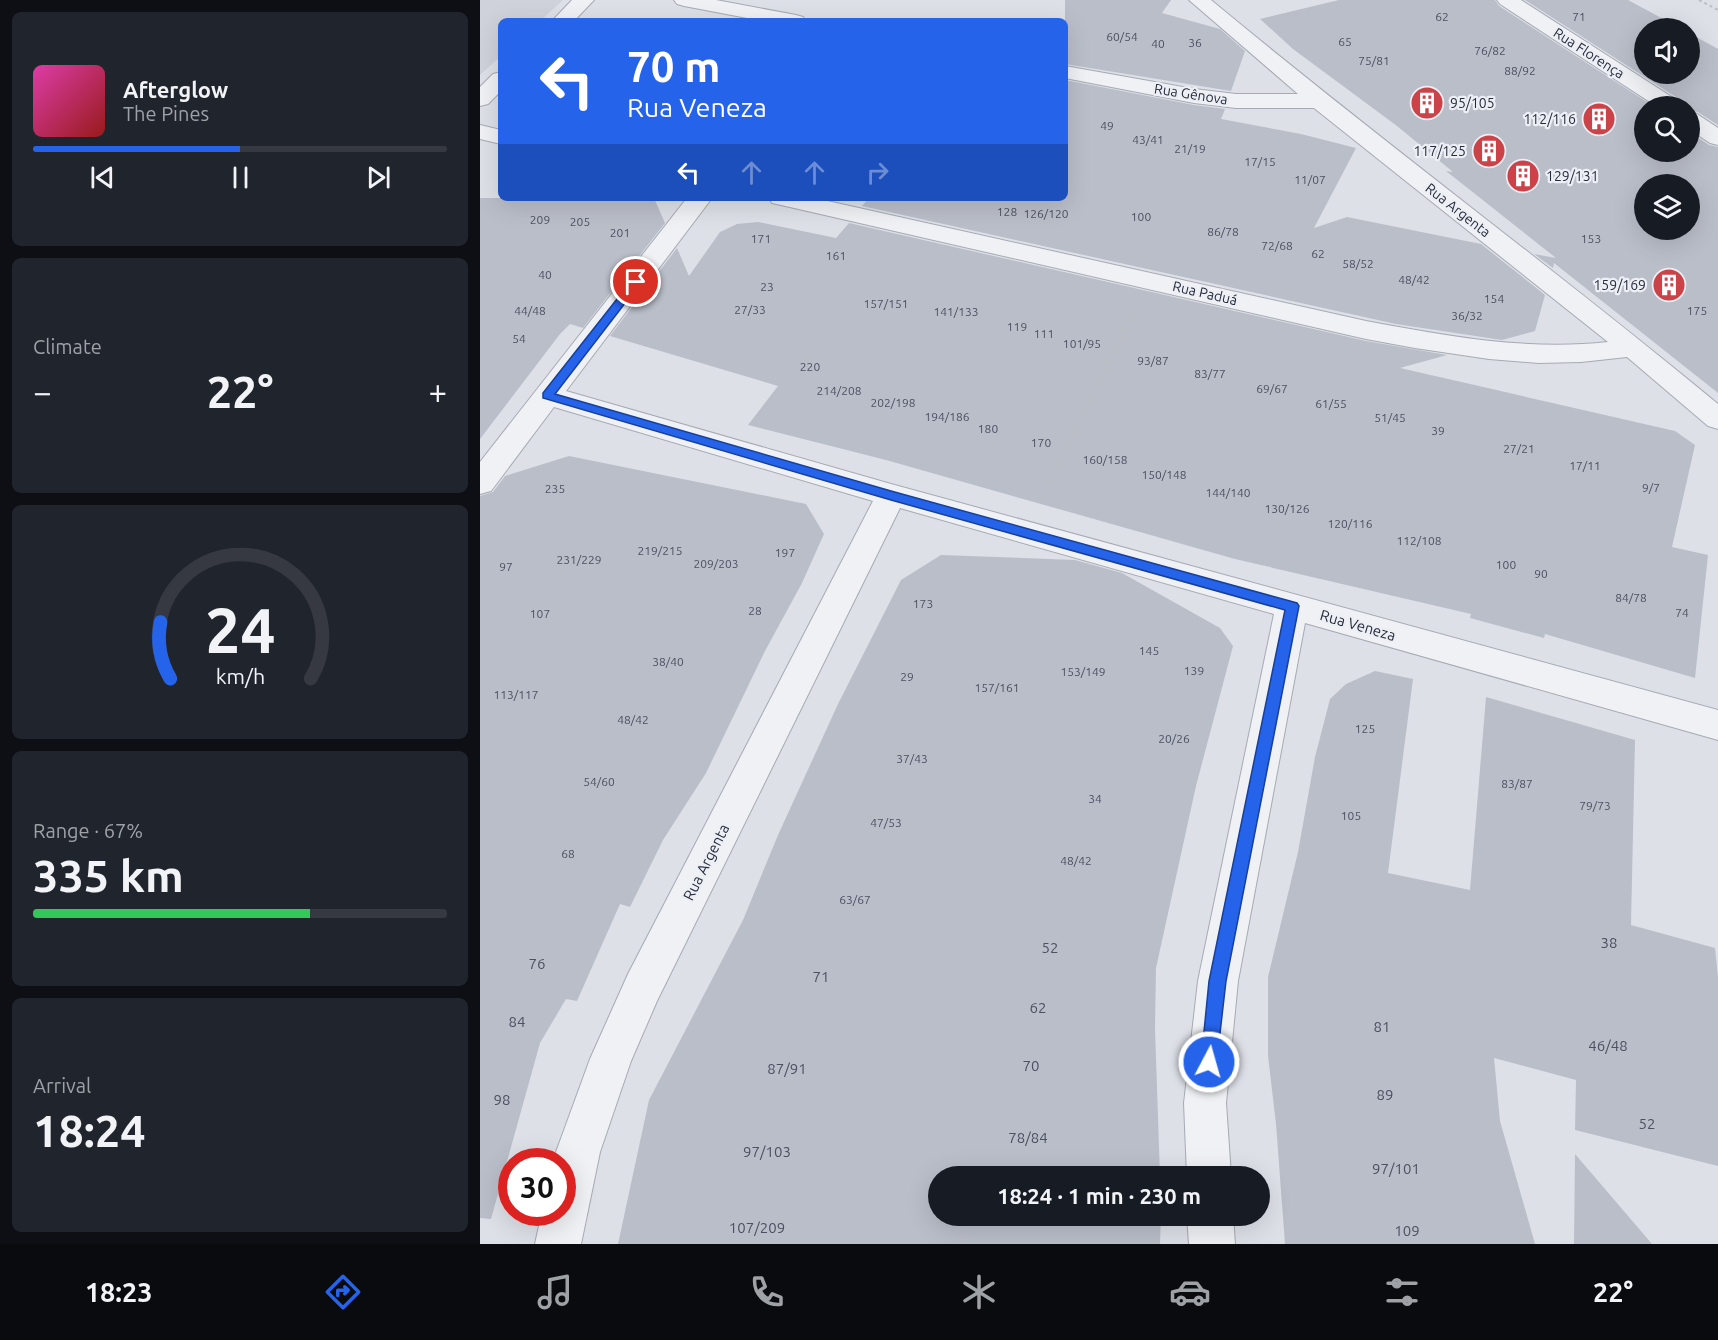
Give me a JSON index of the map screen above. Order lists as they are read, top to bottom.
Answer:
{
  "streets": {
    "street": [
      "Rua Florença",
      "Rua Gênova",
      "Rua Argenta",
      "Rua Paduá",
      "Rua Veneza"
    ]
  },
  "crossings": [
    ["Rua Gênova", "Rua Argenta"],
    ["Rua Argenta", "Rua Paduá"],
    ["Rua Argenta", "Rua Veneza"]
  ],
  "places": {
    "building": [
      "95/105",
      "112/116",
      "117/125",
      "129/131",
      "159/169"
    ]
  },
  "house_numbers": [
    "62",
    "71",
    "60/54",
    "65",
    "36",
    "40",
    "76/82",
    "75/81",
    "88/92",
    "49",
    "43/41",
    "21/19",
    "17/15",
    "11/07",
    "128",
    "126/120",
    "100",
    "209",
    "205",
    "86/78",
    "201",
    "171",
    "153",
    "72/68",
    "62",
    "161",
    "58/52",
    "40",
    "48/42",
    "23",
    "154",
    "157/151",
    "27/33",
    "44/48",
    "175",
    "141/133",
    "36/32",
    "119",
    "111",
    "54",
    "101/95",
    "93/87",
    "220",
    "83/77",
    "69/67",
    "214/208",
    "202/198",
    "61/55",
    "194/186",
    "51/45",
    "180",
    "39",
    "170",
    "27/21",
    "160/158",
    "17/11",
    "150/148",
    "9/7",
    "235",
    "144/140",
    "130/126",
    "120/116",
    "112/108",
    "219/215",
    "197",
    "231/229",
    "209/203",
    "100",
    "97",
    "90",
    "84/78",
    "173",
    "28",
    "74",
    "107",
    "145",
    "38/40",
    "139",
    "153/149",
    "29",
    "157/161",
    "113/117",
    "48/42",
    "125",
    "20/26",
    "37/43",
    "54/60",
    "83/87",
    "34",
    "79/73",
    "105",
    "47/53",
    "68",
    "48/42",
    "63/67",
    "38",
    "52",
    "76",
    "71",
    "62",
    "84",
    "81",
    "46/48",
    "70",
    "87/91",
    "89",
    "98",
    "52",
    "78/84",
    "97/103",
    "97/101",
    "107/209",
    "109"
  ],
  "page": {
    "turn": ["70 m", "Rua Veneza"],
    "song": ["Afterglow", "The Pines"],
    "tile": [
      "Climate",
      ["Range · 67%", "335 km"],
      ["Arrival", "18:24"]
    ],
    "heat": ["−", "22°", "+"],
    "limit": "30",
    "trip": "18:24 · 1 min · 230 m",
    "tabs": ["18:23", "22°"],
    "gauge": ["24", "km/h"]
  }
}
